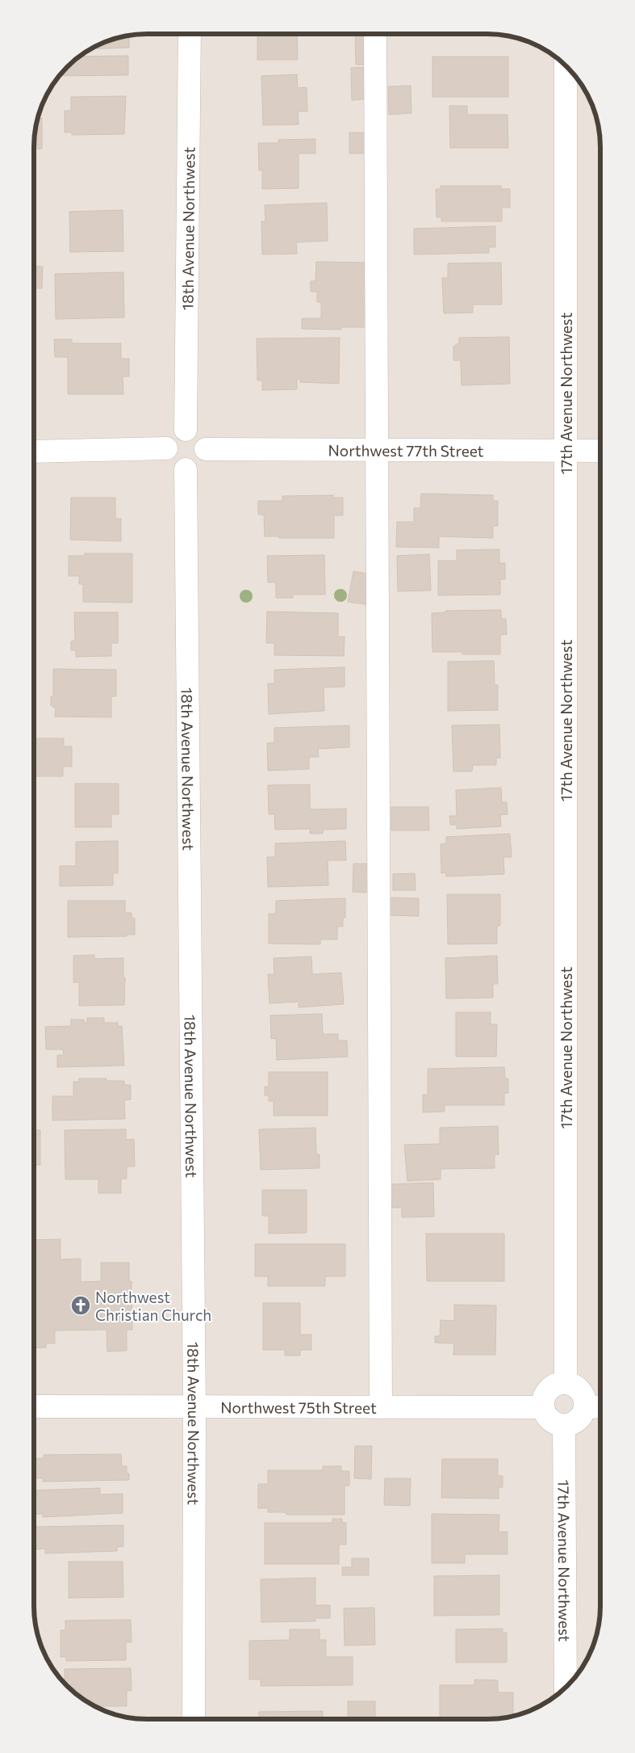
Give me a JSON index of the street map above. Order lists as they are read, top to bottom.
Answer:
{
  "streets": {
    "street": [
      "18th Avenue Northwest",
      "17th Avenue Northwest",
      "Northwest 77th Street",
      "Northwest 75th Street"
    ]
  },
  "crossings": [
    ["18th Avenue Northwest", "Northwest 77th Street"],
    ["18th Avenue Northwest", "Northwest 75th Street"],
    ["17th Avenue Northwest", "Northwest 77th Street"],
    ["17th Avenue Northwest", "Northwest 75th Street"]
  ],
  "places": {
    "church": ["Northwest Christian Church"]
  }
}
